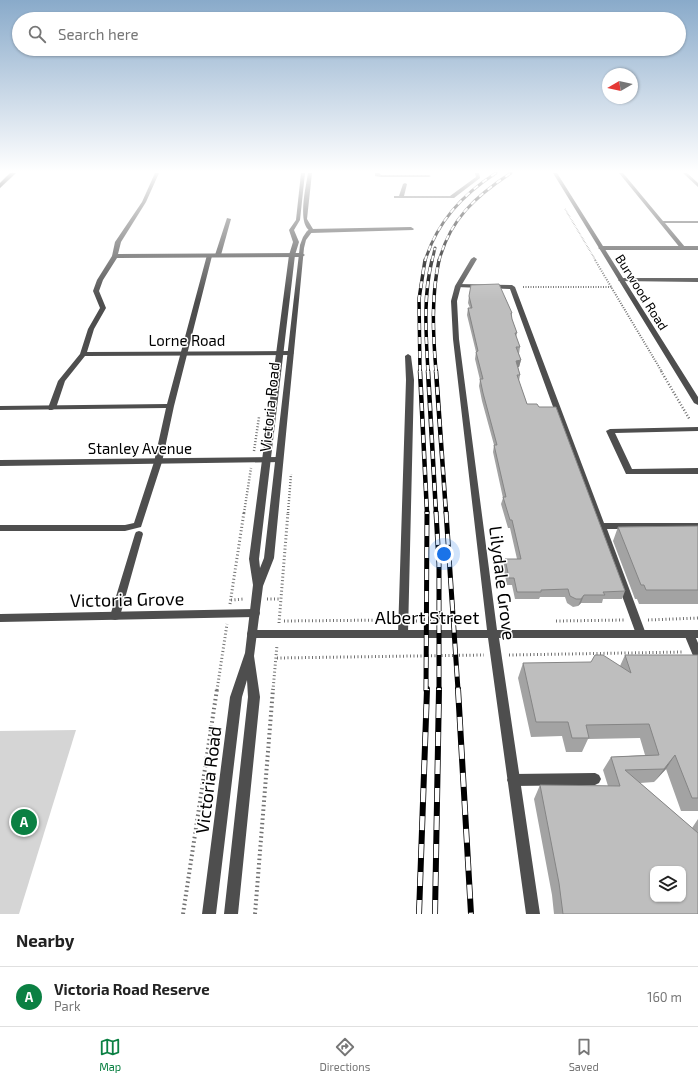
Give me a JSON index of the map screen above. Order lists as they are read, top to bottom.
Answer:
{
  "streets": {
    "street": [
      "Burwood Road",
      "Lorne Road",
      "Victoria Road",
      "Stanley Avenue",
      "Lilydale Grove",
      "Victoria Grove",
      "Albert Street"
    ]
  },
  "crossings": [
    ["Lorne Road", "Victoria Road"],
    ["Victoria Road", "Stanley Avenue"],
    ["Victoria Road", "Victoria Grove"],
    ["Victoria Road", "Albert Street"],
    ["Lilydale Grove", "Albert Street"]
  ],
  "north": "left",
  "page": {
    "search": "Search here",
    "pins": "A",
    "heading": "Nearby",
    "list": [
      {
        "mark": "A",
        "name": "Victoria Road Reserve",
        "note": "Park",
        "value": "160 m"
      }
    ],
    "nav": ["Map", "Directions", "Saved"]
  }
}
